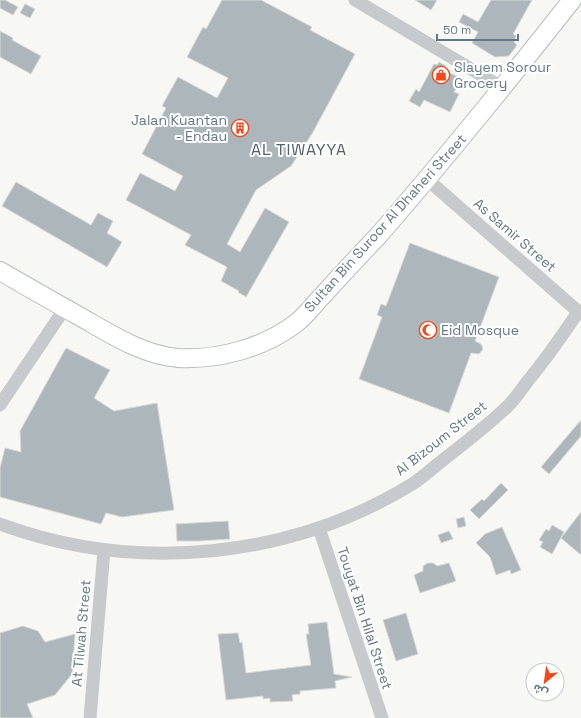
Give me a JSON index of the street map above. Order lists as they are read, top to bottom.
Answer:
{
  "streets": {
    "street": [
      "Sultan Bin Suroor Al Dhaheri Street",
      "As Samir Street",
      "Al Bizoum Street",
      "Touyat Bin Hilal Street",
      "At Tilwah Street"
    ]
  },
  "crossings": [
    ["Sultan Bin Suroor Al Dhaheri Street", "As Samir Street"],
    ["As Samir Street", "Al Bizoum Street"],
    ["Al Bizoum Street", "Touyat Bin Hilal Street"],
    ["Al Bizoum Street", "At Tilwah Street"]
  ],
  "districts": ["AL TIWAYYA"],
  "places": {
    "shop": ["Slayem Sorour Grocery"],
    "building": ["Jalan Kuantan - Endau"],
    "mosque": ["Eid Mosque"]
  },
  "scale_bar": "50 m",
  "north": "bottom left"
}
